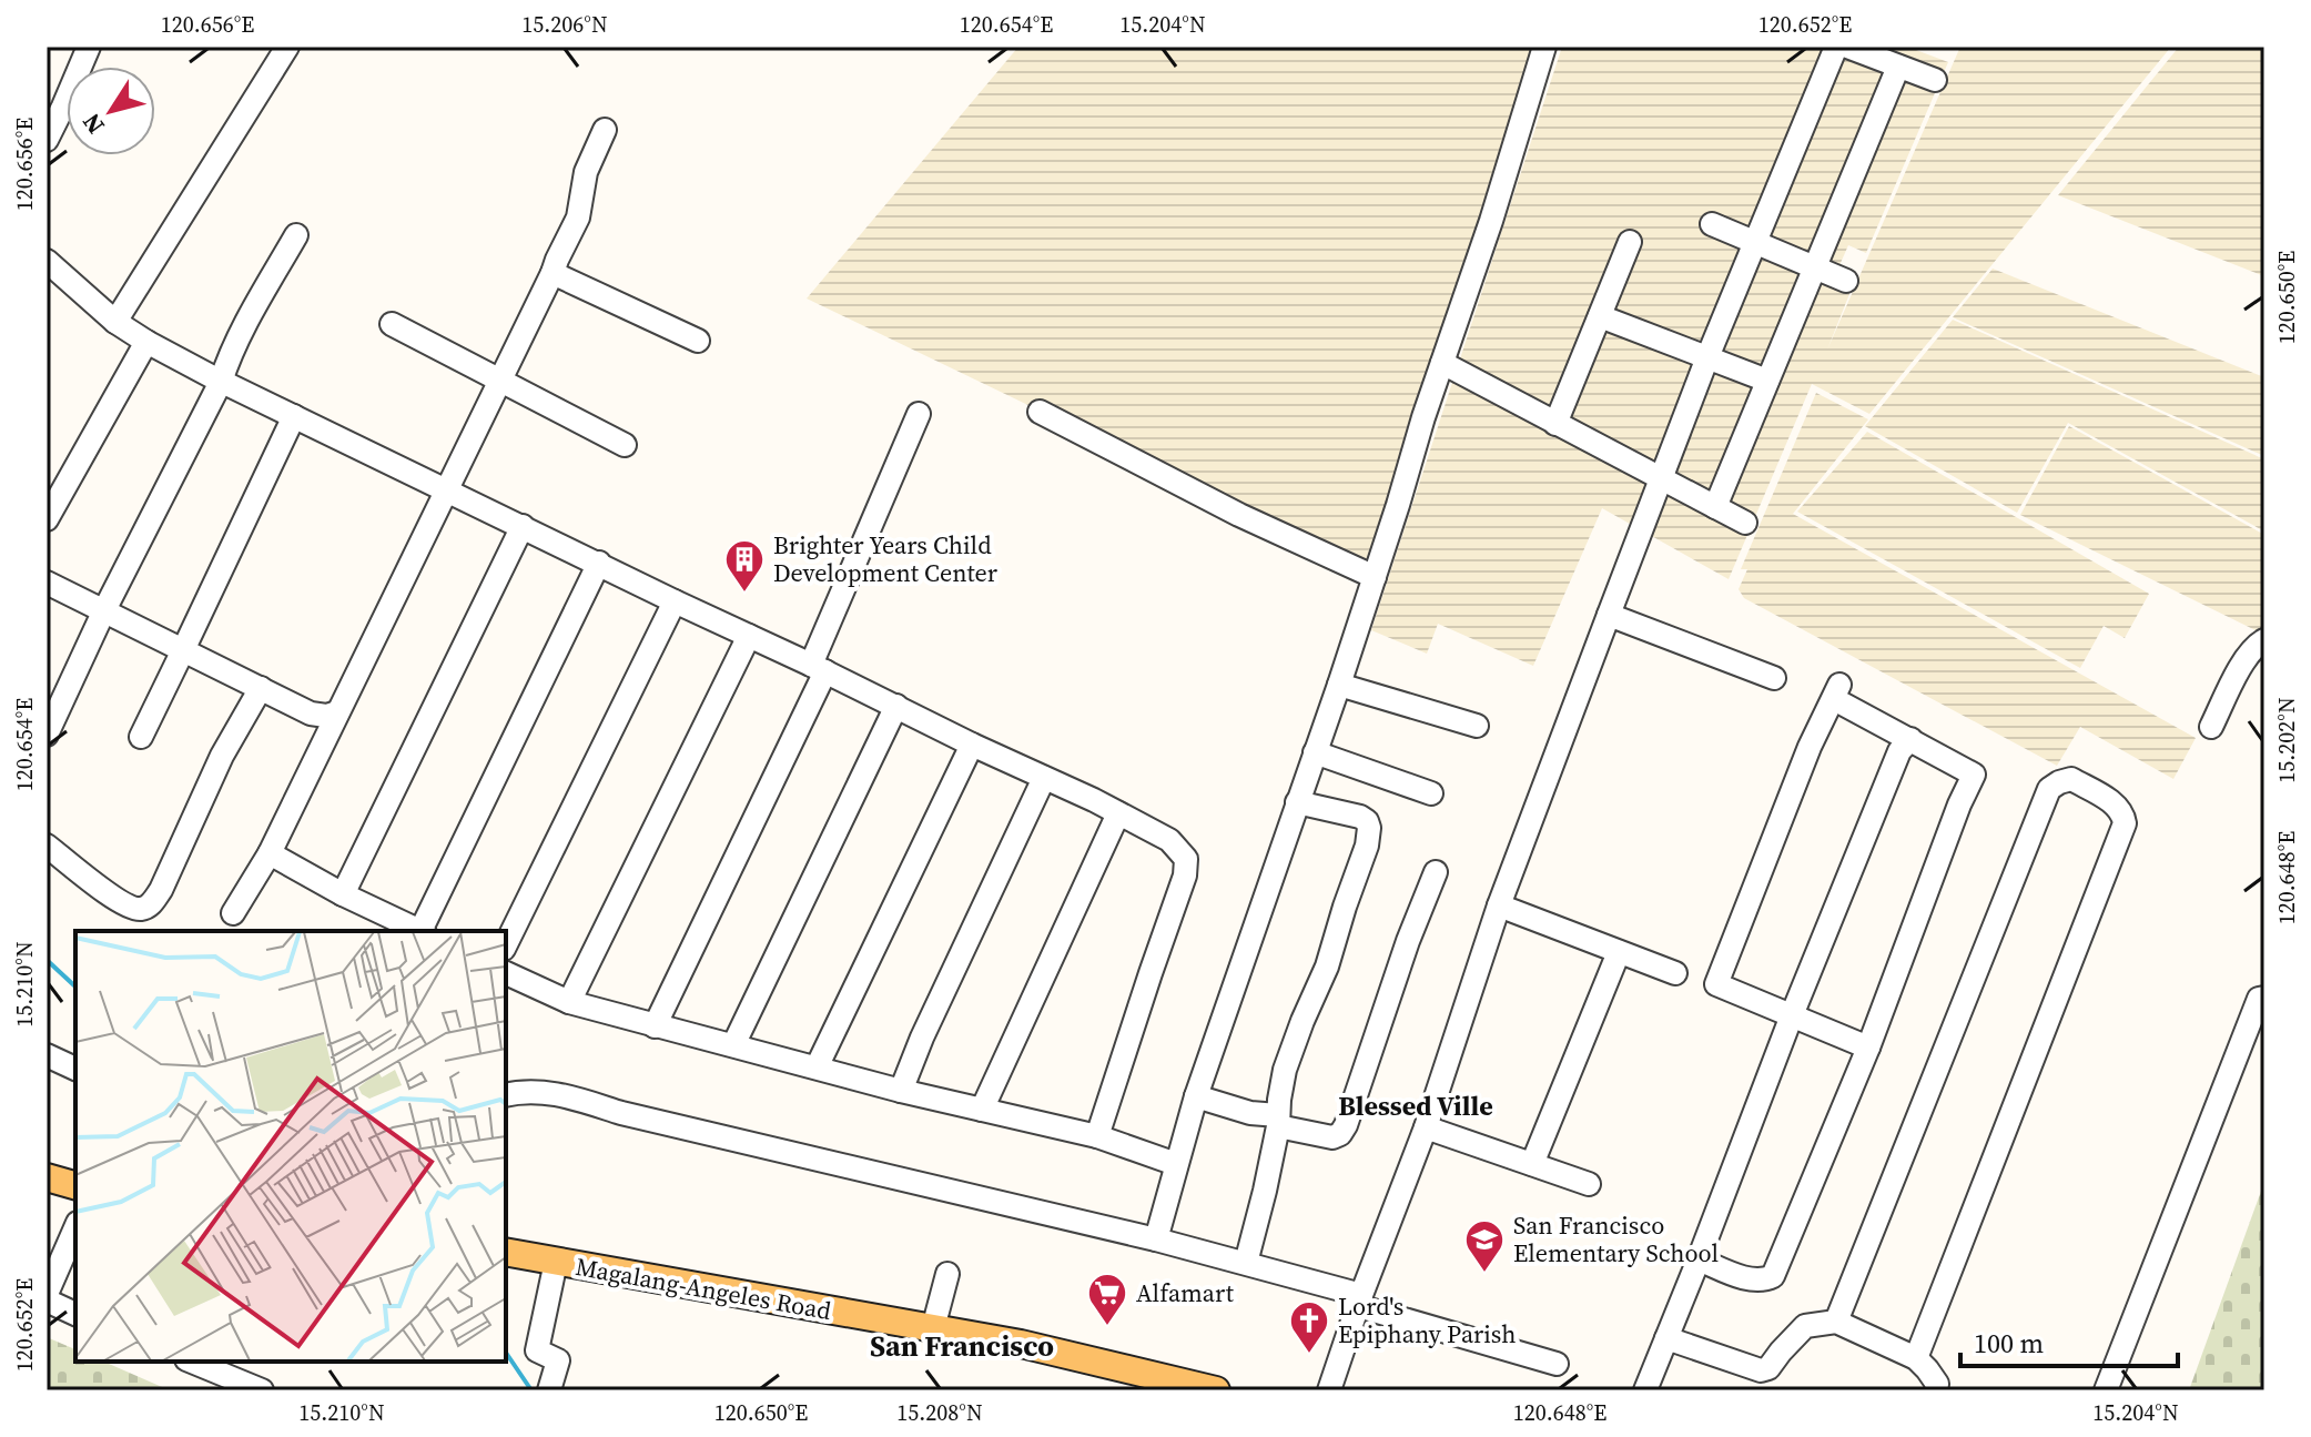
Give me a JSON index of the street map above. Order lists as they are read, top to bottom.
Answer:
{
  "streets": {
    "main road": ["Magalang-Angeles Road"]
  },
  "districts": ["Blessed Ville", "San Francisco"],
  "places": {
    "building": ["Brighter Years Child Development Center"],
    "school or university": ["San Francisco Elementary School"],
    "supermarket": ["Alfamart"],
    "church": ["Lord's Epiphany Parish"]
  },
  "scale_bar": "100 m",
  "north": "bottom left",
  "coordinates": [
    "120.656°E",
    "15.206°N",
    "120.654°E",
    "15.204°N",
    "120.652°E",
    "120.650°E",
    "15.202°N",
    "120.648°E",
    "15.210°N",
    "15.208°N"
  ]
}
